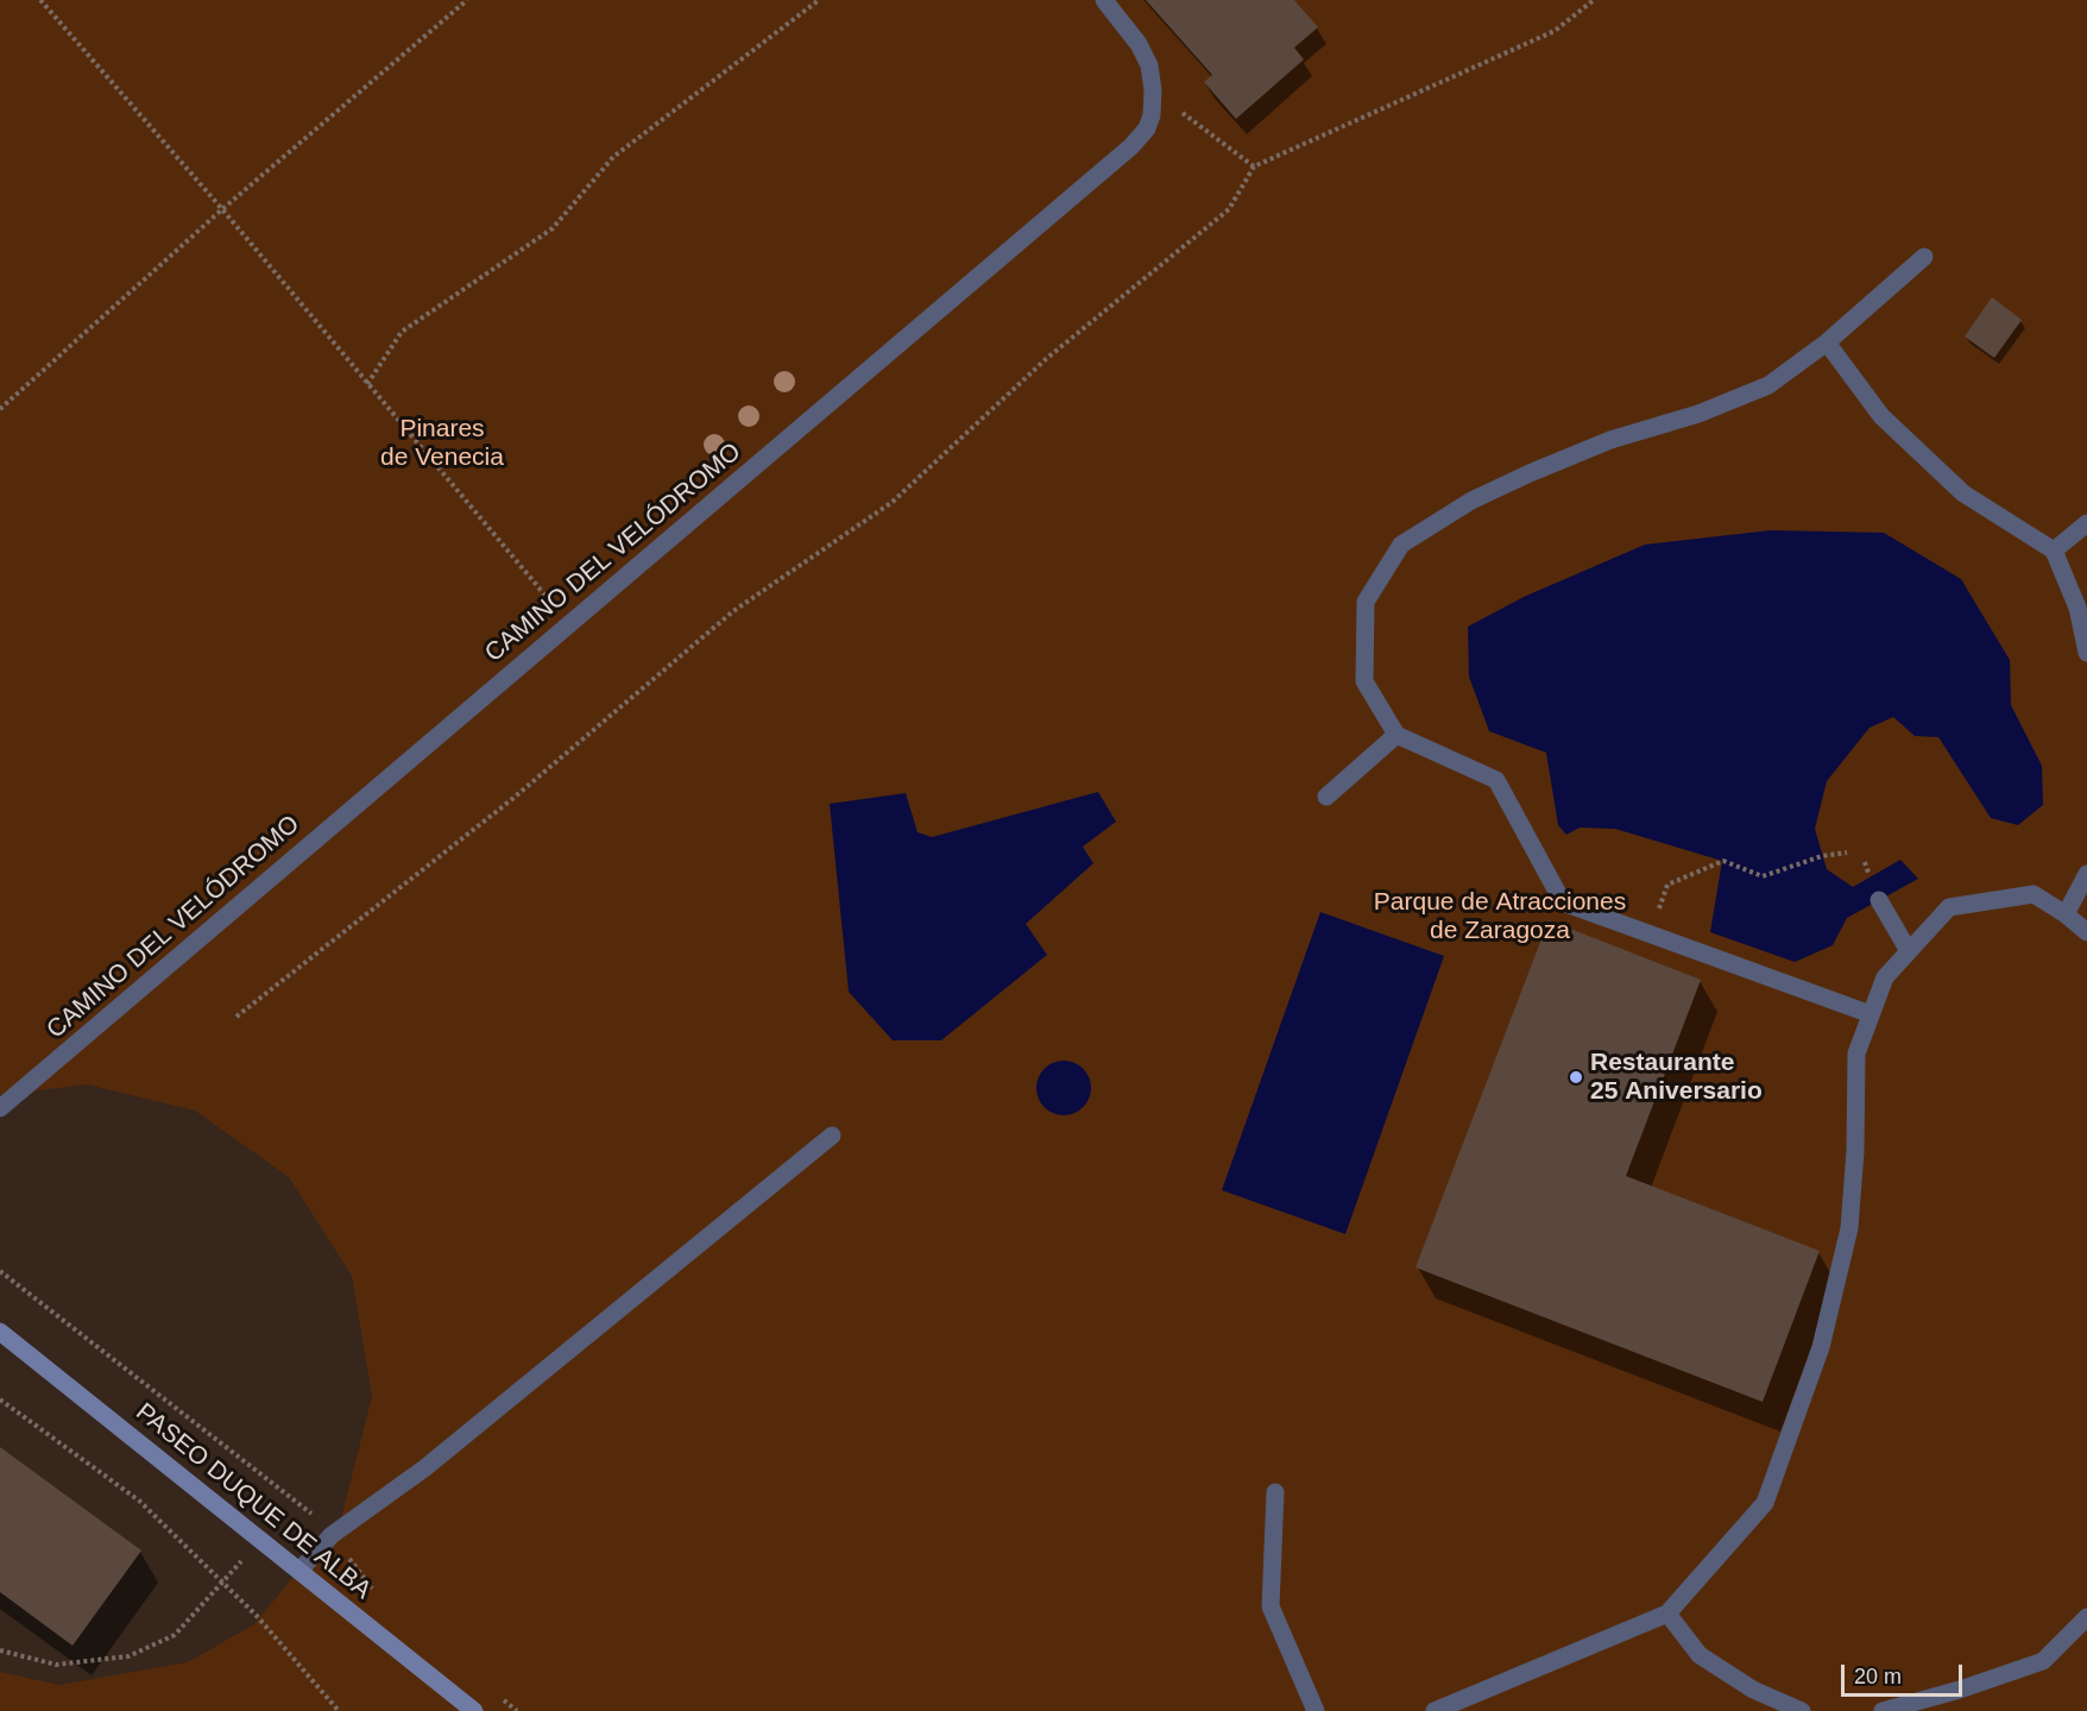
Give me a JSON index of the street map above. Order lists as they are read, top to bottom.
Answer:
{
  "streets": {
    "street": ["CAMINO DEL VELÓDROMO", "PASEO DUQUE DE ALBA"]
  },
  "parks": ["Pinares de Venecia", "Parque de Atracciones de Zaragoza"],
  "places": ["Restaurante 25 Aniversario"],
  "scale_bar": "20 m"
}
